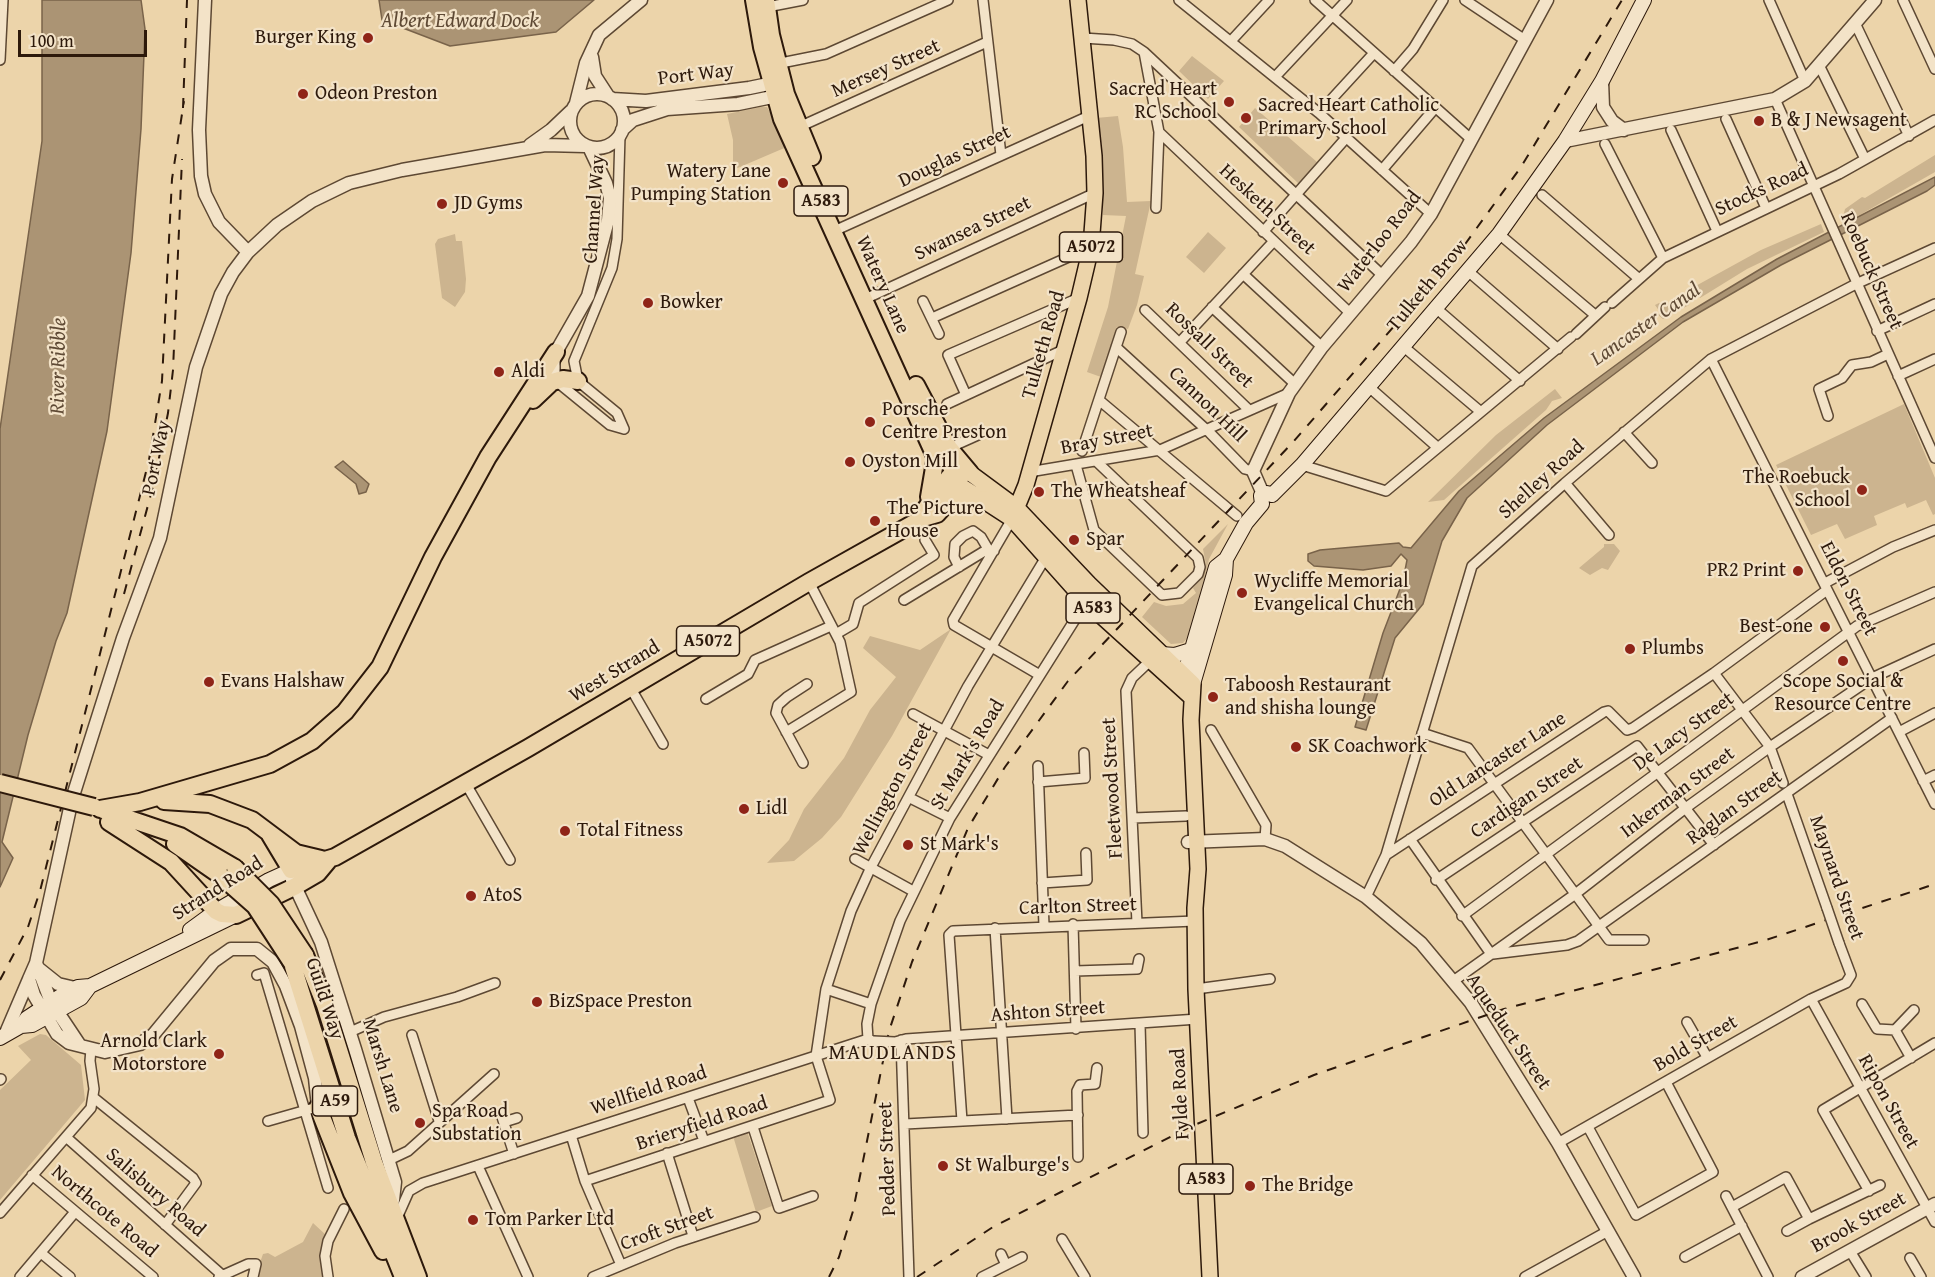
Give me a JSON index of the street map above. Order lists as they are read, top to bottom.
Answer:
{
  "streets": {
    "highway": [
      "A583",
      "A5072",
      "Watery Lane",
      "West Strand",
      "Strand Road",
      "Guild Way",
      "Marsh Lane",
      "A59"
    ],
    "main road": ["Tulketh Brow", "Tulketh Road", "Fylde Road"],
    "street": [
      "Mersey Street",
      "Port Way",
      "Douglas Street",
      "Stocks Road",
      "Channel Way",
      "Hesketh Street",
      "Swansea Street",
      "Waterloo Road",
      "Roebuck Street",
      "Rossall Street",
      "Cannon Hill",
      "Bray Street",
      "Shelley Road",
      "Eldon Street",
      "De Lacy Street",
      "St Mark's Road",
      "Old Lancaster Lane",
      "Fleetwood Street",
      "Wellington Street",
      "Inkerman Street",
      "Cardigan Street",
      "Raglan Street",
      "Maynard Street",
      "Carlton Street",
      "Ashton Street",
      "Aqueduct Street",
      "Bold Street",
      "Wellfield Road",
      "Ripon Street",
      "Brieryfield Road",
      "Pedder Street",
      "Salisbury Road",
      "Northcote Road",
      "Brook Street",
      "Croft Street"
    ]
  },
  "crossings": [
    ["Mersey Street", "Watery Lane"],
    ["Port Way", "Channel Way"],
    ["Port Way", "Watery Lane"],
    ["Port Way", "Strand Road"],
    ["Douglas Street", "Watery Lane"],
    ["Douglas Street", "Tulketh Road"],
    ["Stocks Road", "Roebuck Street"],
    ["Stocks Road", "Tulketh Brow"],
    ["A583", "A5072"],
    ["A583", "Watery Lane"],
    ["A583", "Tulketh Brow"],
    ["A583", "Tulketh Road"],
    ["A583", "St Mark's Road"],
    ["A583", "Fleetwood Street"],
    ["A583", "Wellington Street"],
    ["A583", "Fylde Road"],
    ["Hesketh Street", "Waterloo Road"],
    ["Swansea Street", "Watery Lane"],
    ["Swansea Street", "Tulketh Road"],
    ["Waterloo Road", "Cannon Hill"],
    ["Waterloo Road", "Bray Street"],
    ["A5072", "Watery Lane"],
    ["A5072", "Tulketh Road"],
    ["A5072", "Bray Street"],
    ["A5072", "West Strand"],
    ["Roebuck Street", "Shelley Road"],
    ["Watery Lane", "Tulketh Road"],
    ["Watery Lane", "West Strand"],
    ["Tulketh Brow", "Cannon Hill"],
    ["Tulketh Brow", "Fylde Road"],
    ["Tulketh Road", "Bray Street"],
    ["Rossall Street", "Bray Street"],
    ["Cannon Hill", "Bray Street"],
    ["Shelley Road", "Eldon Street"],
    ["Shelley Road", "Old Lancaster Lane"],
    ["Shelley Road", "Aqueduct Street"],
    ["Eldon Street", "De Lacy Street"],
    ["Eldon Street", "Inkerman Street"],
    ["Eldon Street", "Raglan Street"],
    ["West Strand", "Strand Road"],
    ["West Strand", "Marsh Lane"],
    ["De Lacy Street", "Cardigan Street"],
    ["St Mark's Road", "Wellfield Road"],
    ["Fleetwood Street", "Carlton Street"],
    ["Wellington Street", "Wellfield Road"],
    ["Wellington Street", "Brieryfield Road"],
    ["Inkerman Street", "Raglan Street"],
    ["Inkerman Street", "Aqueduct Street"],
    ["Raglan Street", "Maynard Street"],
    ["Maynard Street", "Bold Street"],
    ["Strand Road", "Marsh Lane"],
    ["Carlton Street", "Ashton Street"],
    ["Carlton Street", "Fylde Road"],
    ["Guild Way", "Marsh Lane"],
    ["Ashton Street", "Wellfield Road"],
    ["Ashton Street", "Fylde Road"],
    ["Ashton Street", "Pedder Street"],
    ["Aqueduct Street", "Bold Street"],
    ["Aqueduct Street", "Fylde Road"],
    ["Bold Street", "Ripon Street"],
    ["Wellfield Road", "Brieryfield Road"],
    ["Wellfield Road", "Pedder Street"],
    ["Ripon Street", "Brook Street"]
  ],
  "districts": ["MAUDLANDS"],
  "water": ["Albert Edward Dock", "Lancaster Canal", "River Ribble"],
  "places": [
    "Burger King",
    "Odeon Preston",
    "Sacred Heart RC School",
    "Sacred Heart Catholic Primary School",
    "B & J Newsagent",
    "Watery Lane Pumping Station",
    "JD Gyms",
    "Bowker",
    "Aldi",
    "Porsche Centre Preston",
    "Oyston Mill",
    "The Roebuck School",
    "The Wheatsheaf",
    "The Picture House",
    "Spar",
    "PR2 Print",
    "Wycliffe Memorial Evangelical Church",
    "Best-one",
    "Plumbs",
    "Scope Social & Resource Centre",
    "Evans Halshaw",
    "Taboosh Restaurant and shisha lounge",
    "SK Coachwork",
    "Lidl",
    "Total Fitness",
    "St Mark's",
    "AtoS",
    "BizSpace Preston",
    "Arnold Clark Motorstore",
    "Spa Road Substation",
    "St Walburge's",
    "The Bridge",
    "Tom Parker Ltd"
  ],
  "scale_bar": "100 m"
}
